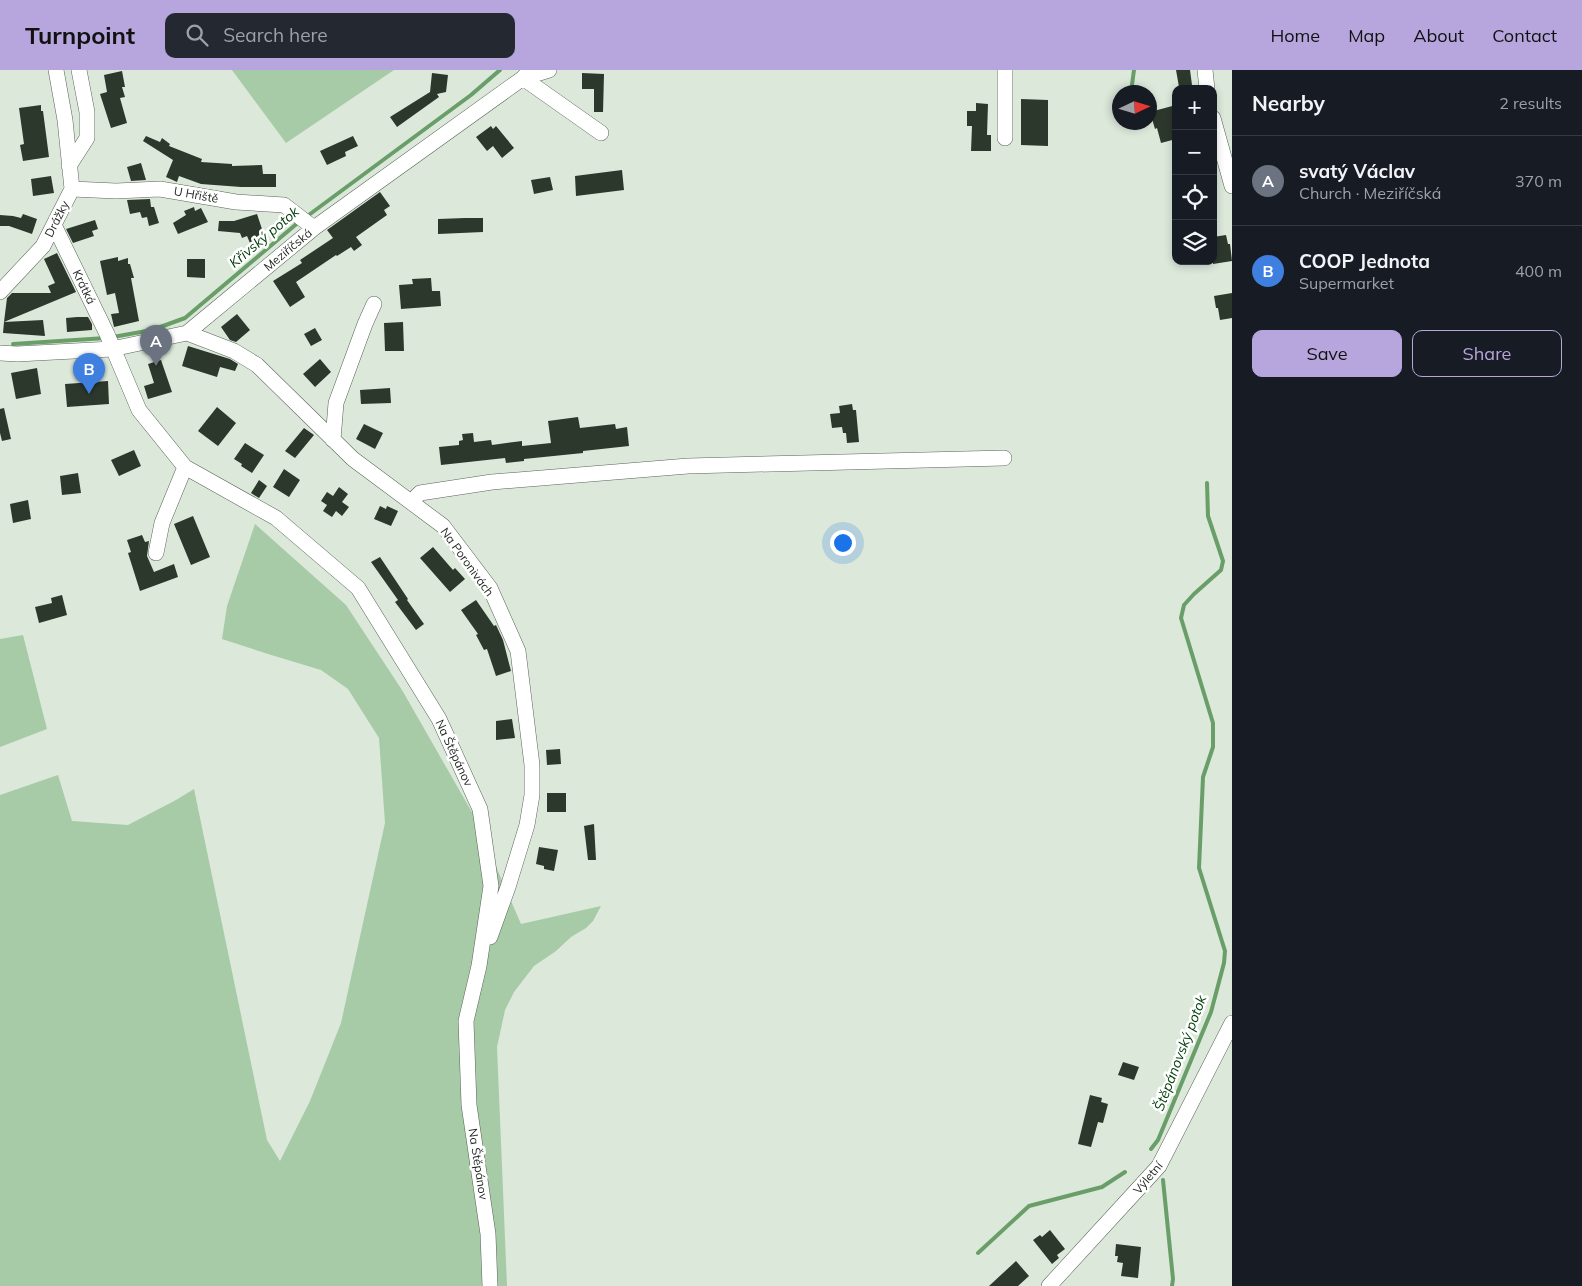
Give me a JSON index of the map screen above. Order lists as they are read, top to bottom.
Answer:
{
  "streets": {
    "street": [
      "U Hřiště",
      "Drážky",
      "Meziříčská",
      "Krátká",
      "Na Poronivách",
      "Na Štěpánov",
      "Výletní"
    ]
  },
  "crossings": [
    ["U Hřiště", "Drážky"],
    ["U Hřiště", "Meziříčská"],
    ["Drážky", "Krátká"],
    ["Meziříčská", "Krátká"],
    ["Meziříčská", "Na Poronivách"],
    ["Meziříčská", "Na Štěpánov"],
    ["Krátká", "Na Štěpánov"],
    ["Na Poronivách", "Na Štěpánov"]
  ],
  "water": ["Křivský potok", "Štěpánovský potok"],
  "north": "right",
  "page": {
    "header": "Turnpoint",
    "search": "Search here",
    "nav": [
      "Home",
      "Map",
      "About",
      "Contact"
    ],
    "heading": ["Nearby", "2 results"],
    "map_buttons": ["+", "−"],
    "list": [
      {
        "mark": "A",
        "name": "svatý Václav",
        "note": "Church · Meziříčská",
        "value": "370 m"
      },
      {
        "mark": "B",
        "name": "COOP Jednota",
        "note": "Supermarket",
        "value": "400 m"
      }
    ],
    "buttons": ["Save", "Share"],
    "pins": ["A", "B"]
  }
}
